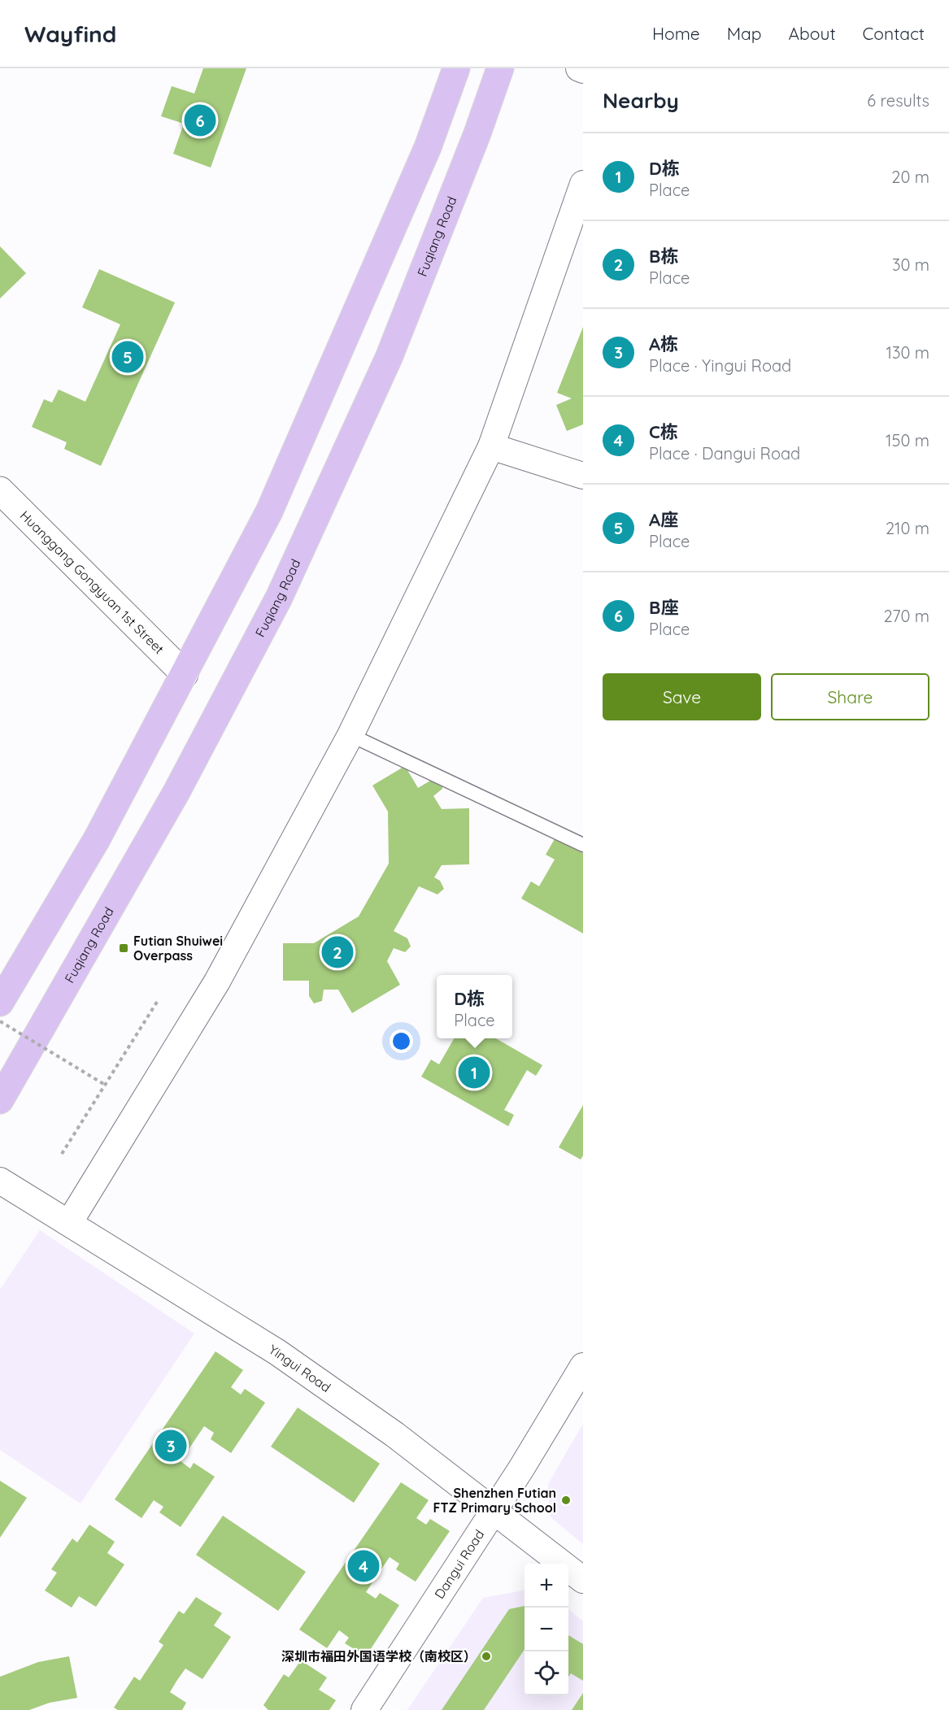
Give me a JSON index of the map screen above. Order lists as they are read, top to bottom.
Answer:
{
  "streets": {
    "main road": ["Fuqiang Road"],
    "street": ["Huanggang Gongyuan 1st Street", "Yingui Road", "Dangui Road"]
  },
  "crossings": [
    ["Yingui Road", "Dangui Road"]
  ],
  "places": {
    "transit": ["Futian Shuiwei Overpass"],
    "other": ["Shenzhen Futian FTZ Primary School", "深圳市福田外国语学校（南校区）"]
  },
  "page": {
    "header": "Wayfind",
    "nav": [
      "Home",
      "Map",
      "About",
      "Contact"
    ],
    "heading": ["Nearby", "6 results"],
    "pins": [
      "6",
      "5",
      "2",
      "1",
      "3",
      "4"
    ],
    "list": [
      {
        "mark": "1",
        "name": "D栋",
        "note": "Place",
        "value": "20 m"
      },
      {
        "mark": "2",
        "name": "B栋",
        "note": "Place",
        "value": "30 m"
      },
      {
        "mark": "3",
        "name": "A栋",
        "note": "Place · Yingui Road",
        "value": "130 m"
      },
      {
        "mark": "4",
        "name": "C栋",
        "note": "Place · Dangui Road",
        "value": "150 m"
      },
      {
        "mark": "5",
        "name": "A座",
        "note": "Place",
        "value": "210 m"
      },
      {
        "mark": "6",
        "name": "B座",
        "note": "Place",
        "value": "270 m"
      }
    ],
    "buttons": ["Save", "Share"],
    "popup": ["D栋", "Place"],
    "map_buttons": ["+", "−"]
  }
}
